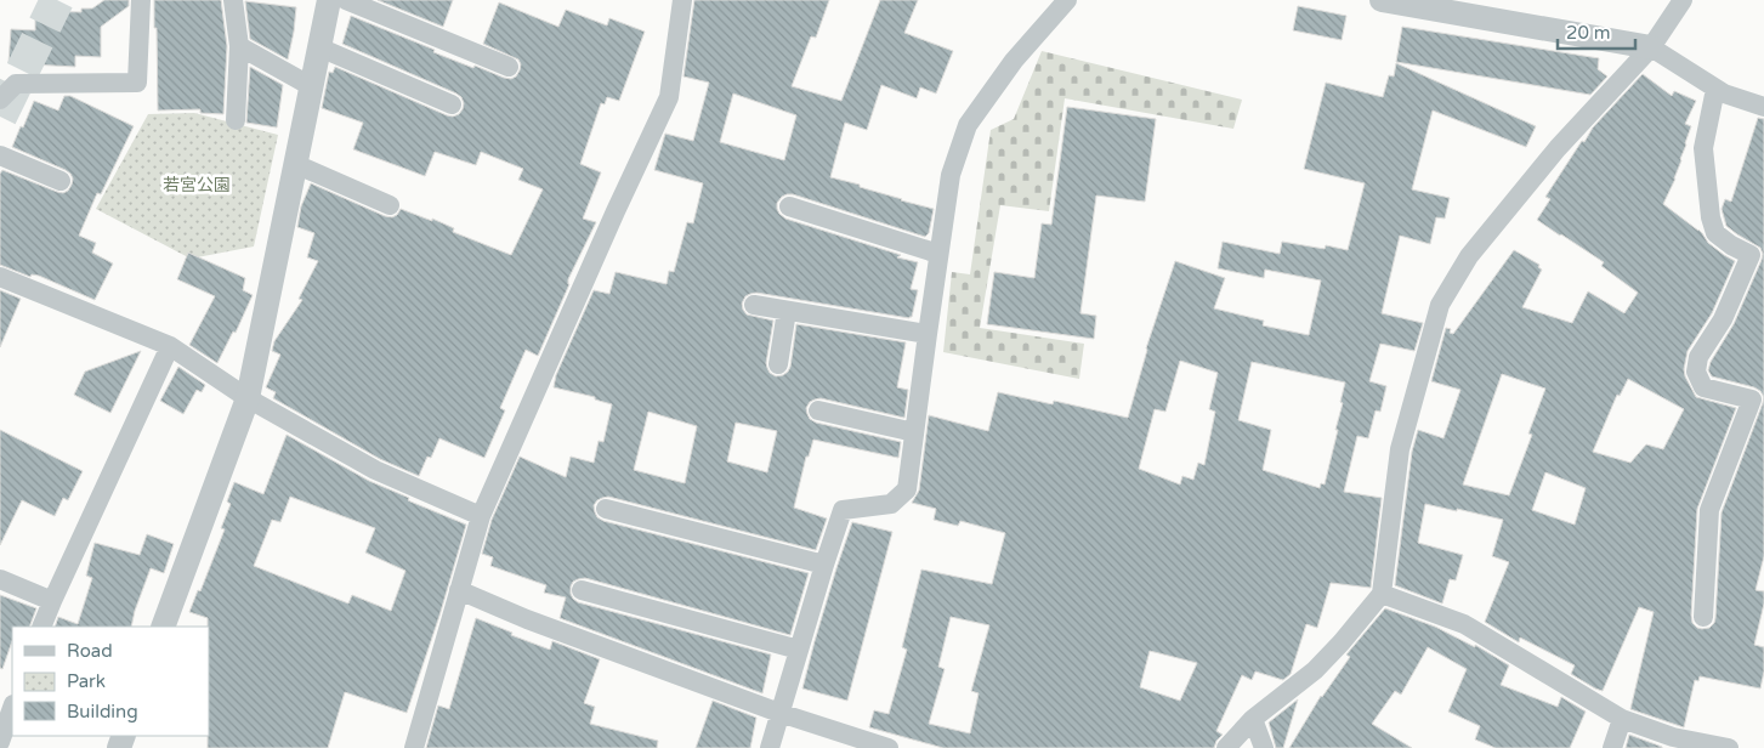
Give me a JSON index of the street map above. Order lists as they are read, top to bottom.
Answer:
{
  "parks": ["若宮公園"],
  "legend": ["Road", "Park", "Building"],
  "scale_bar": "20 m"
}
